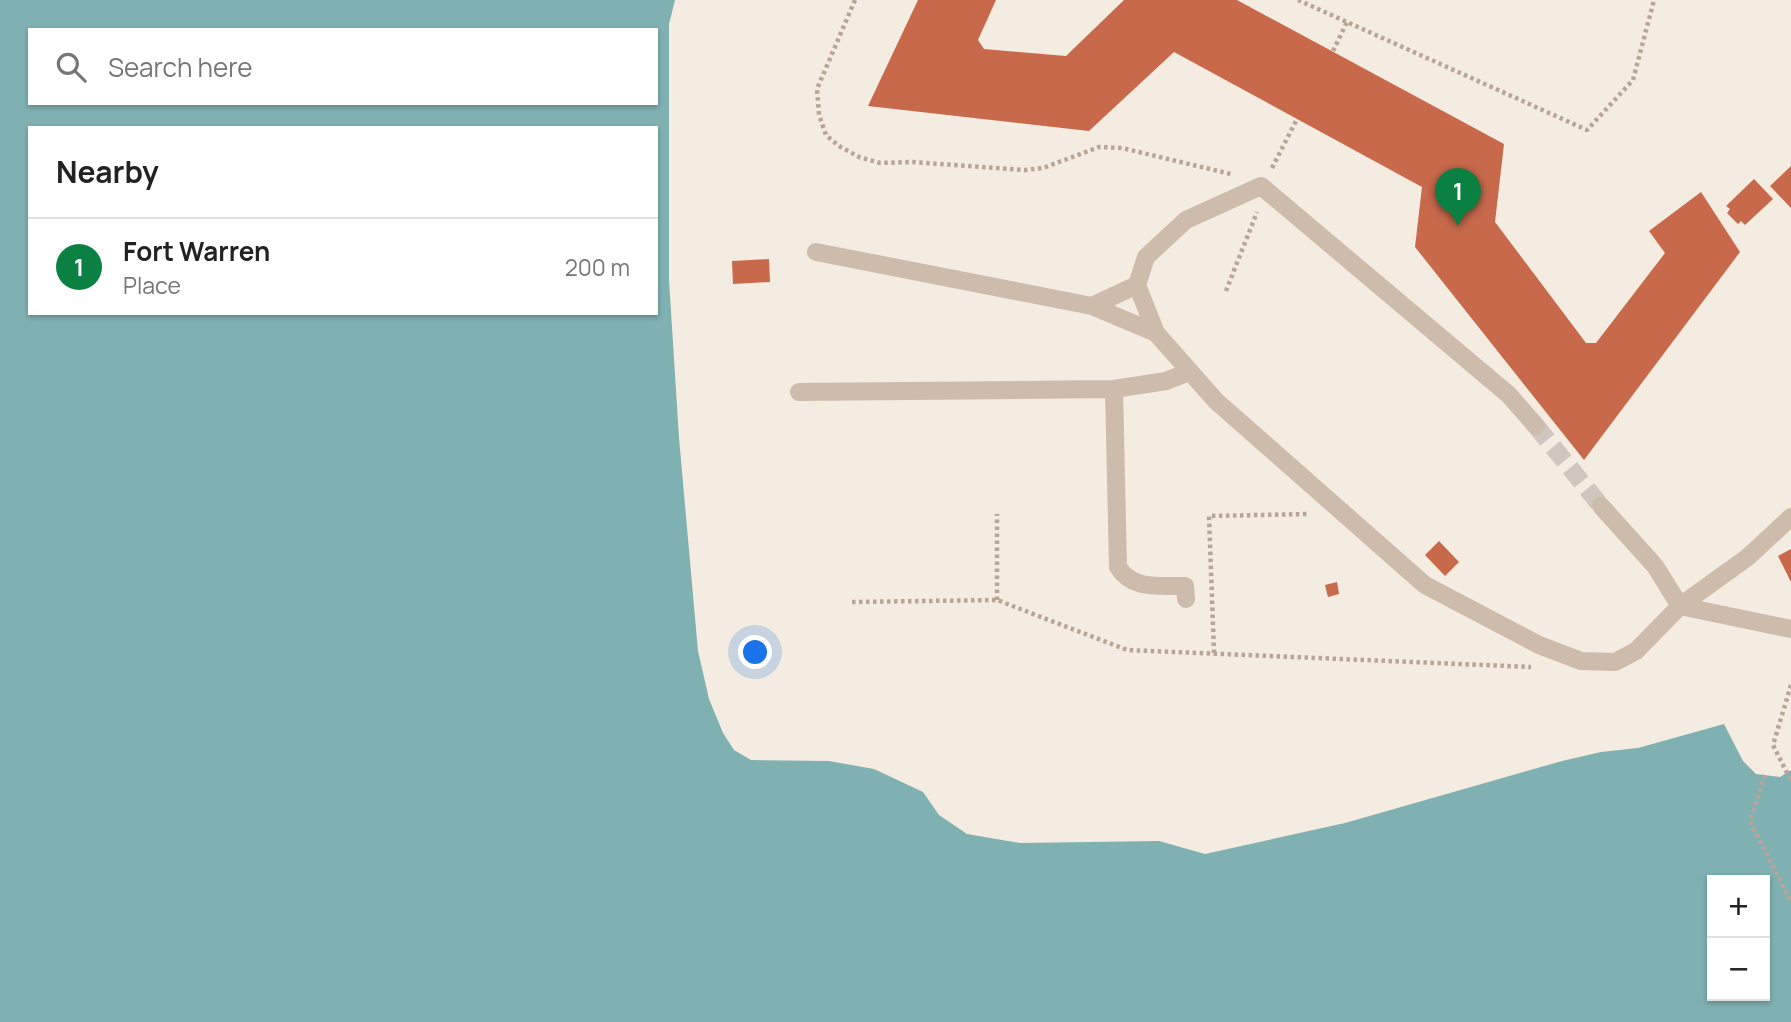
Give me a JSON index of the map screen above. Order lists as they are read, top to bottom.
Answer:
{
  "page": {
    "search": "Search here",
    "heading": "Nearby",
    "pins": "1",
    "list": [
      {
        "mark": "1",
        "name": "Fort Warren",
        "note": "Place",
        "value": "200 m"
      }
    ],
    "map_buttons": ["+", "−"]
  }
}
